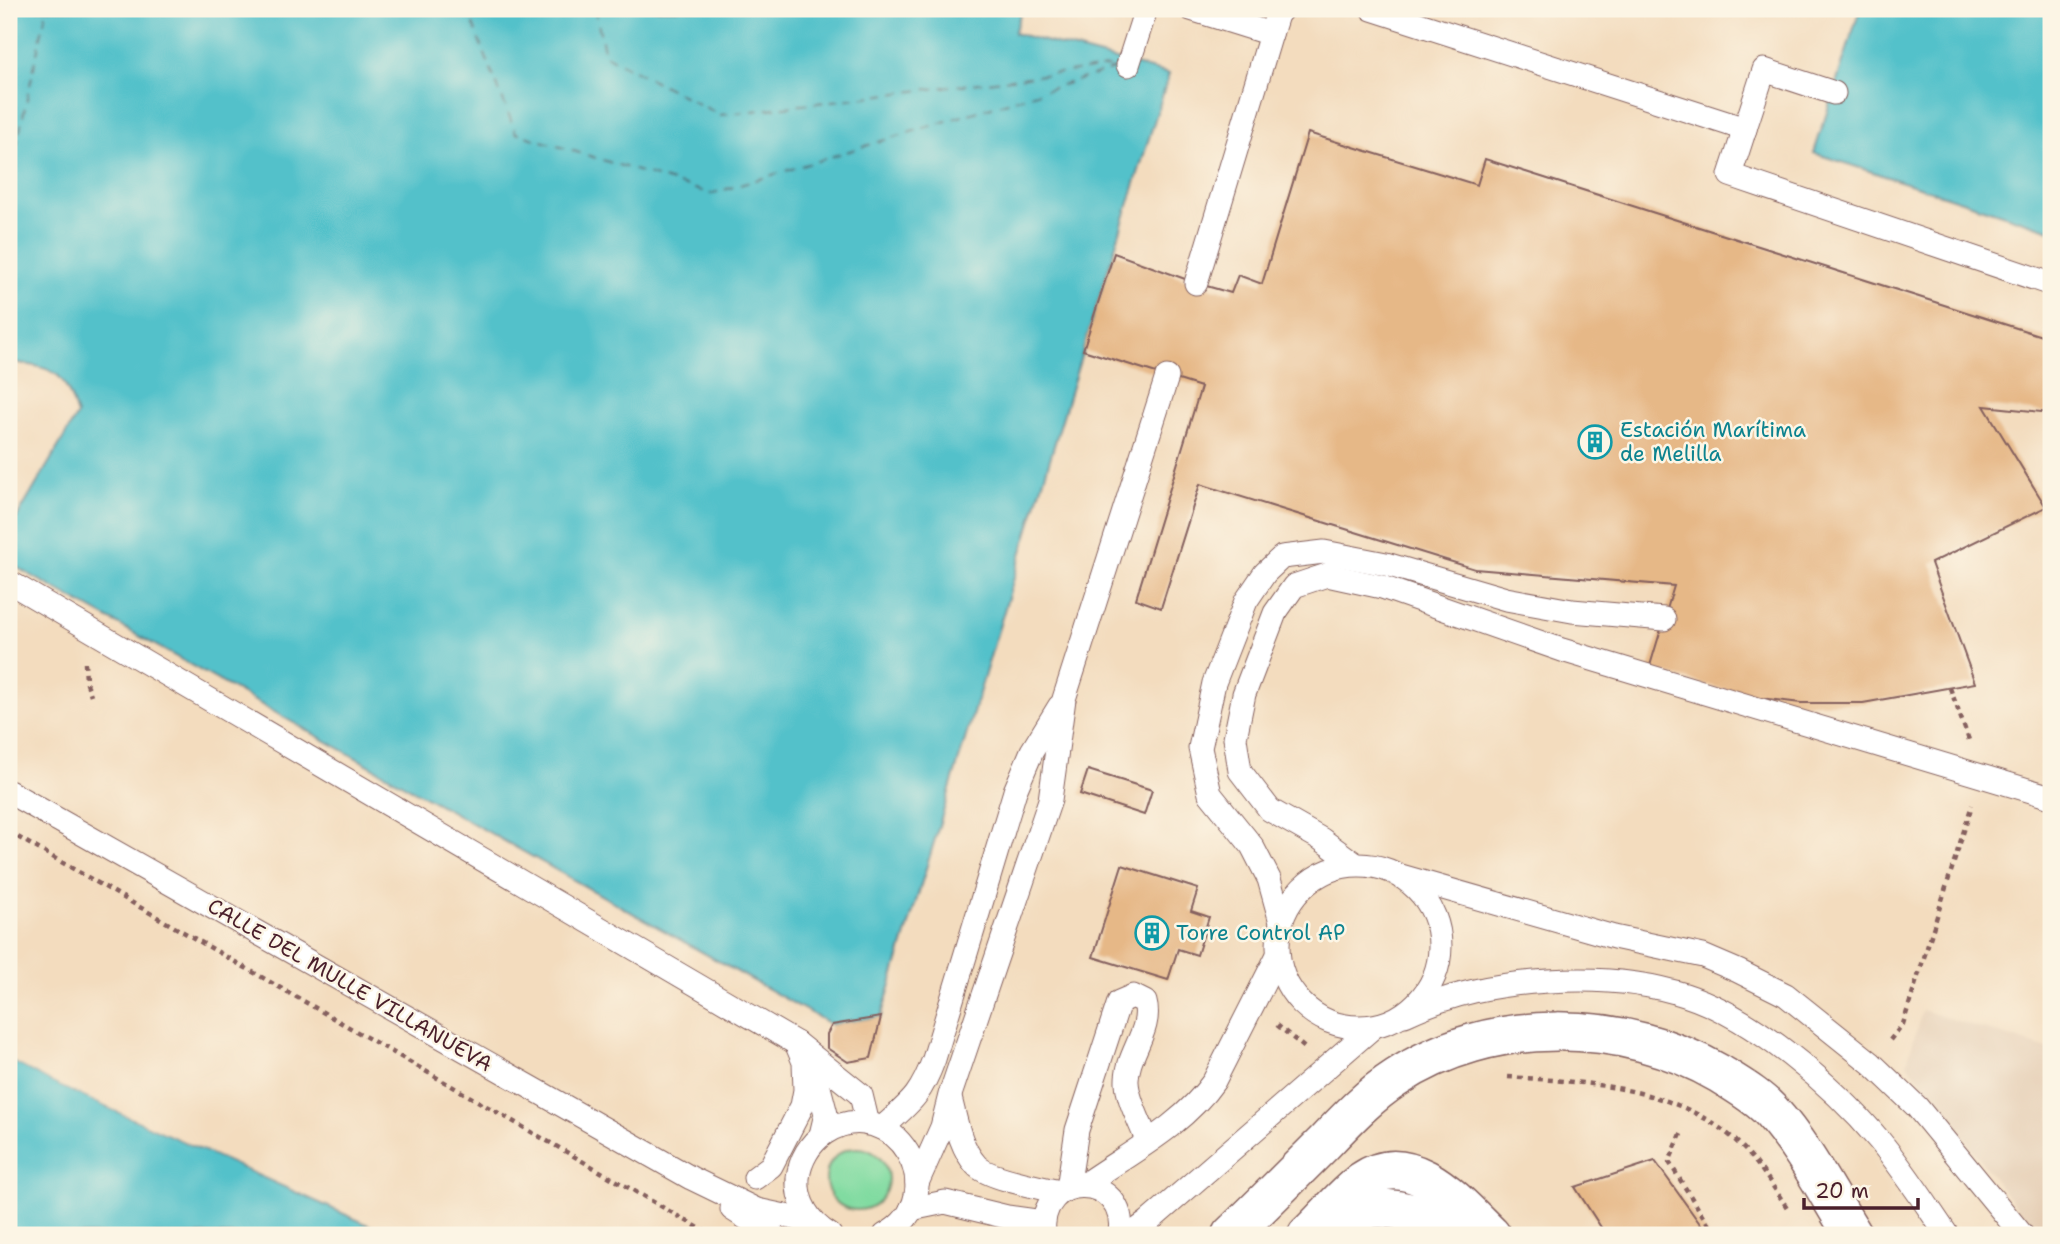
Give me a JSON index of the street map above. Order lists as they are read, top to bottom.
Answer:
{
  "streets": {
    "lane": ["CALLE DEL MULLE VILLANUEVA"]
  },
  "places": {
    "building": ["Estación Marítima de Melilla", "Torre Control AP"]
  },
  "scale_bar": "20 m"
}
